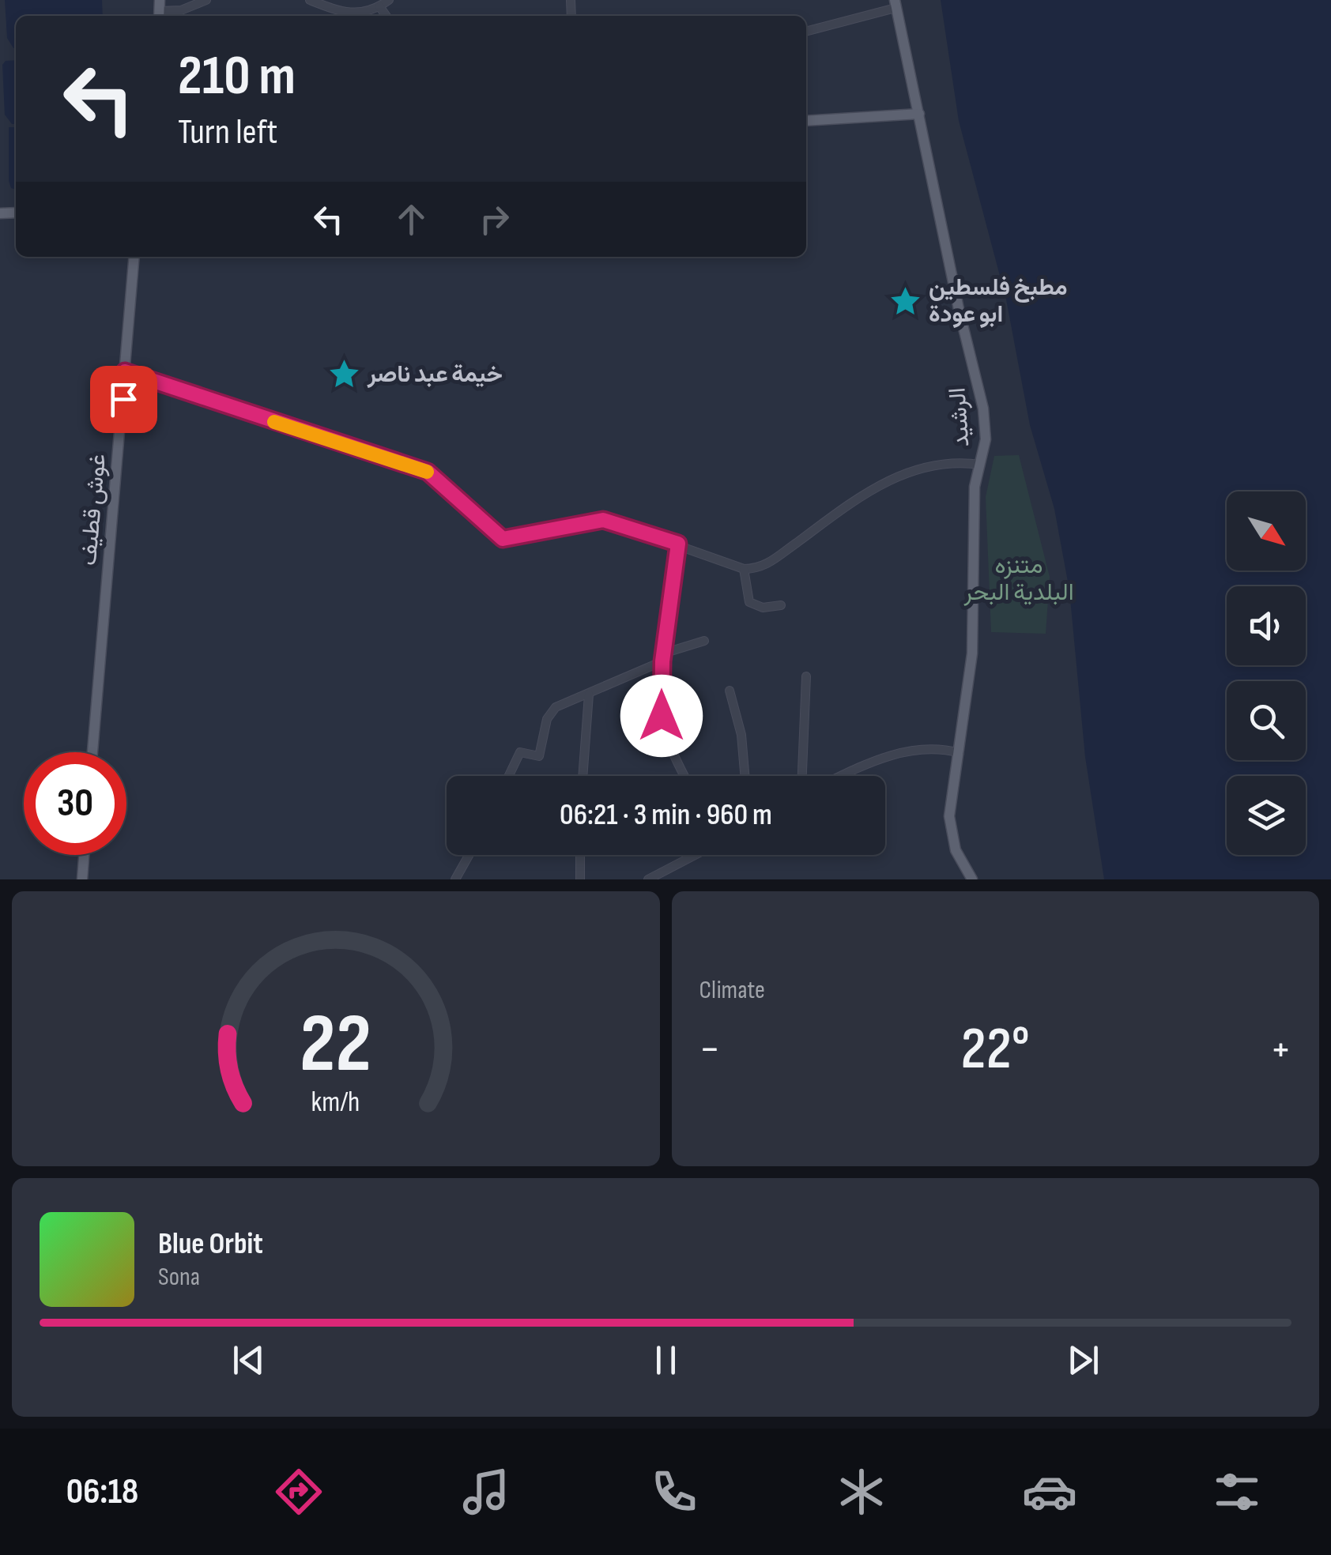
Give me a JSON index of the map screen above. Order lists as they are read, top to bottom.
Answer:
{
  "streets": {
    "main road": ["الرشيد", "غوش قطيف"]
  },
  "parks": ["متنزه البلدية البحر"],
  "places": {
    "place": ["مطبخ فلسطين ابو عودة", "خيمة عبد ناصر"]
  },
  "north": "bottom right",
  "page": {
    "turn": ["210 m", "Turn left"],
    "limit": "30",
    "trip": "06:21 · 3 min · 960 m",
    "tile": "Climate",
    "heat": ["−", "22°", "+"],
    "song": ["Blue Orbit", "Sona"],
    "tabs": "06:18",
    "gauge": ["22", "km/h"]
  }
}
